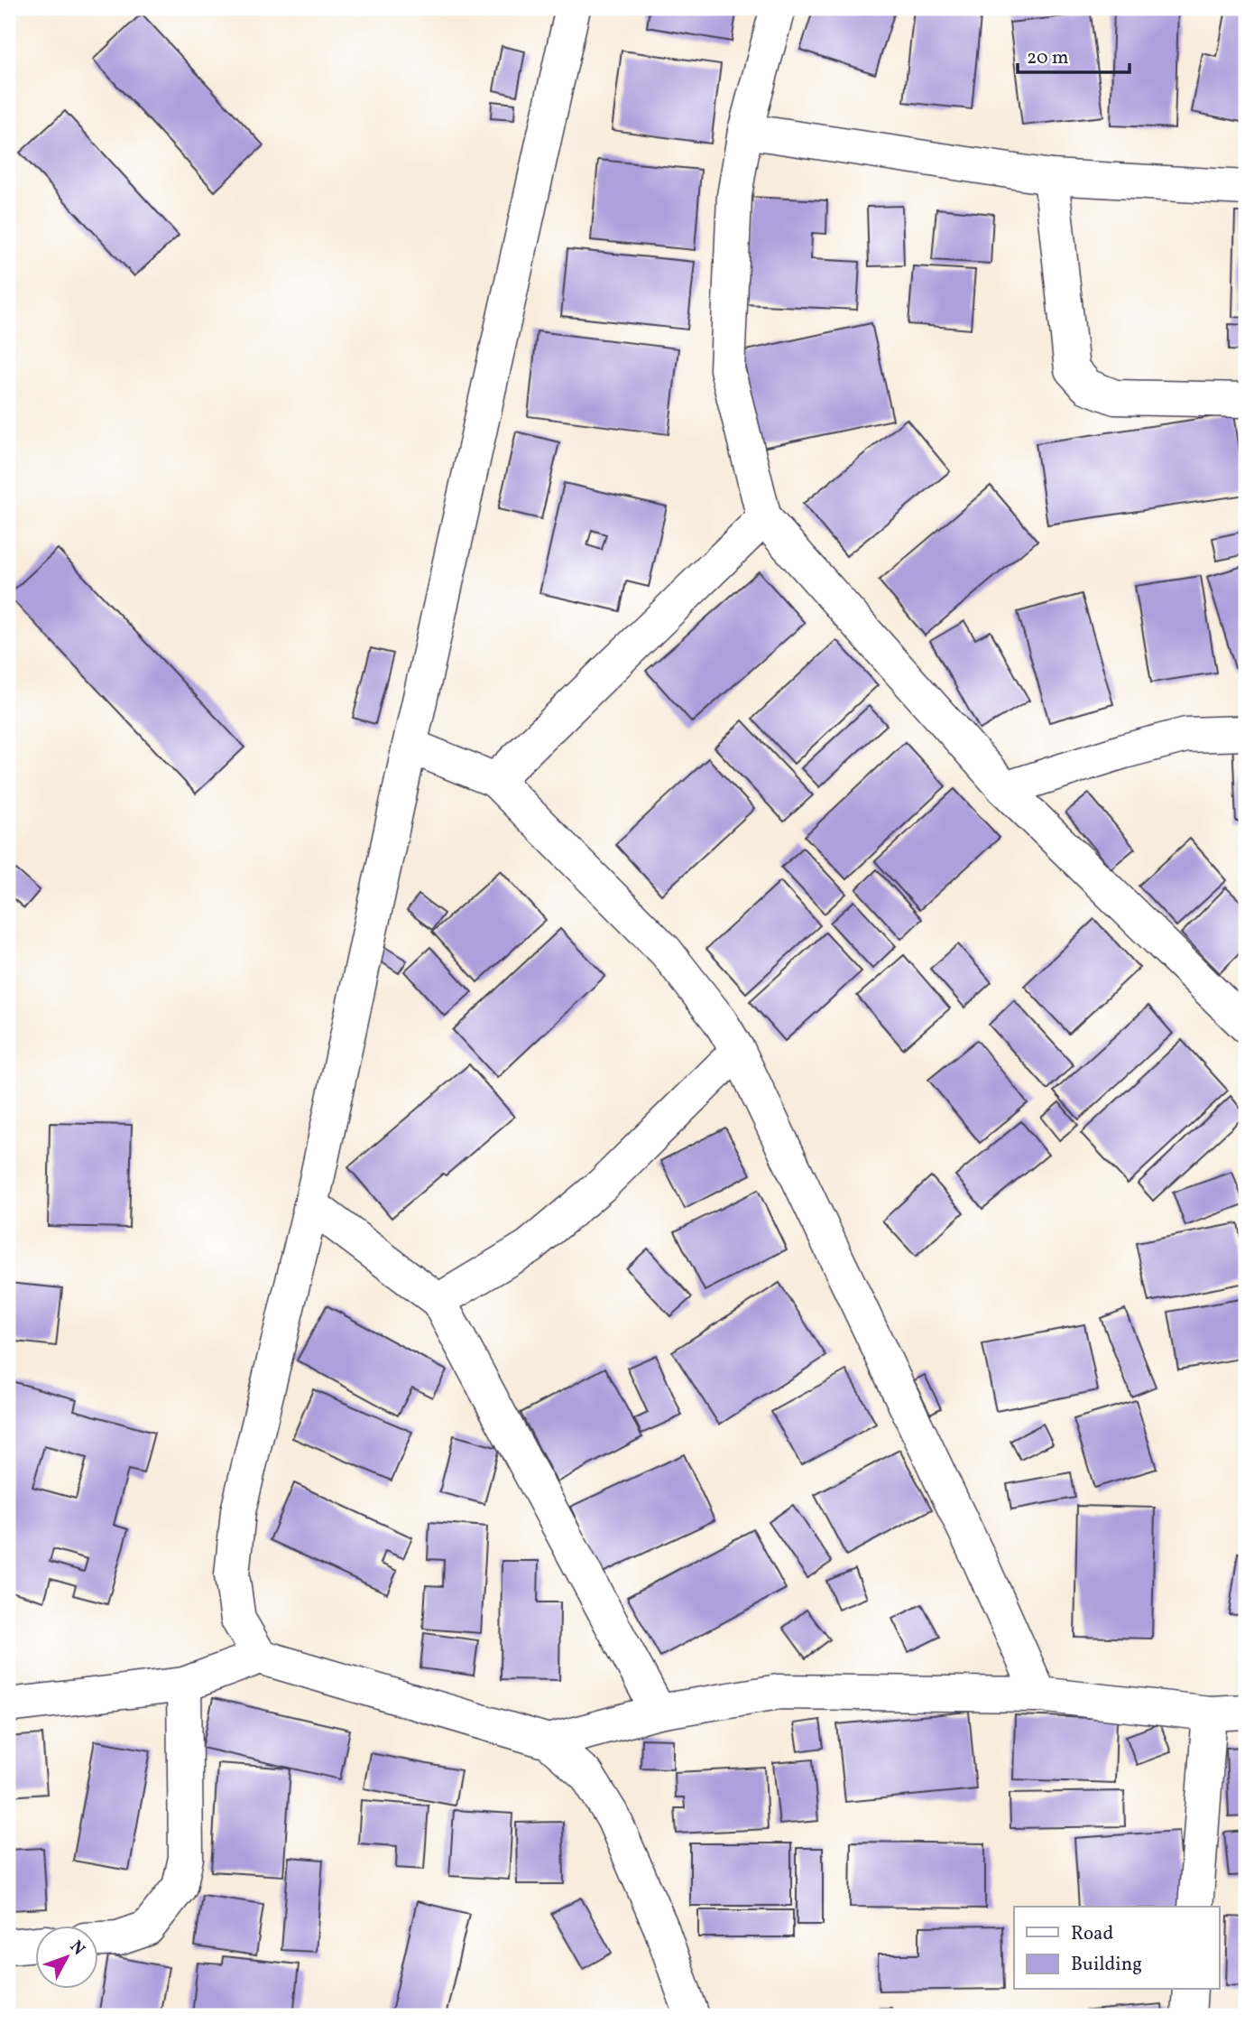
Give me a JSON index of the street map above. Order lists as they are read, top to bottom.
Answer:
{
  "legend": ["Road", "Building"],
  "scale_bar": "20 m",
  "north": "top right"
}
